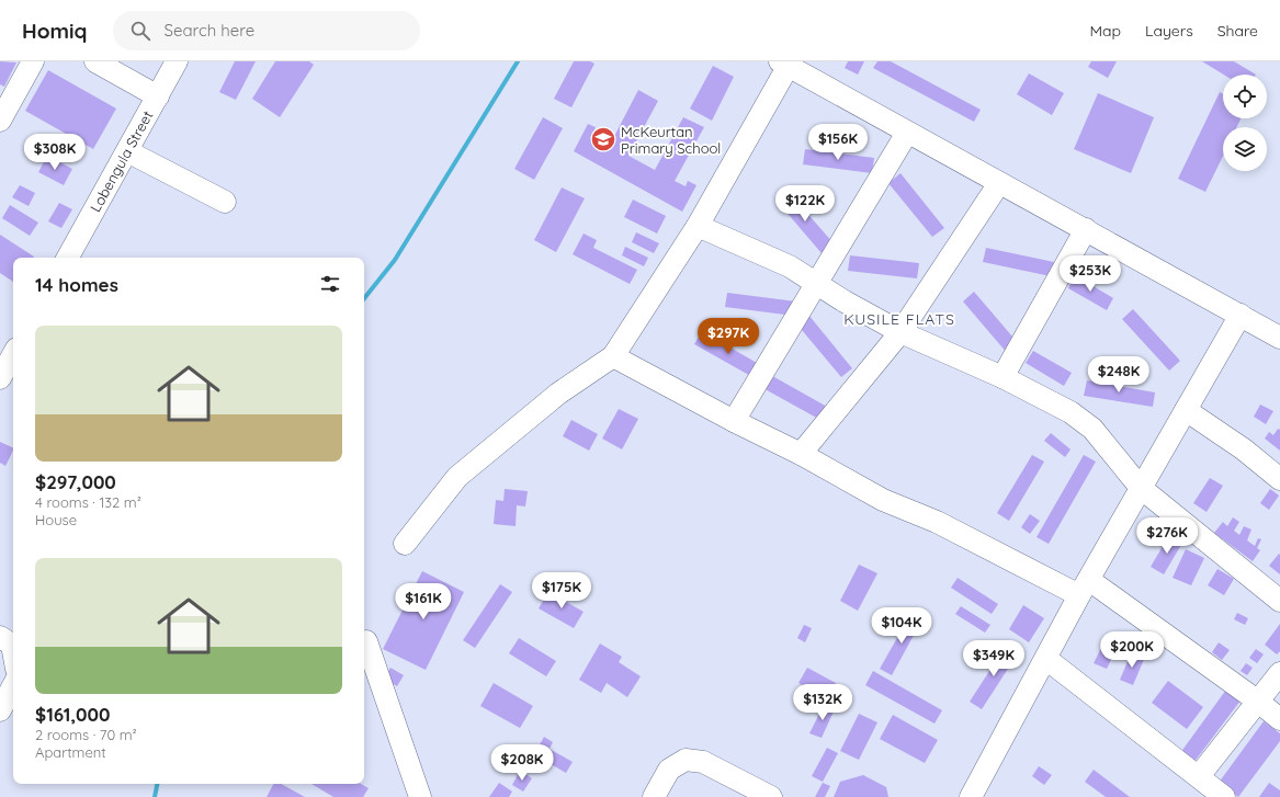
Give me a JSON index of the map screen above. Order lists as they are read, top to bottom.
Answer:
{
  "streets": {
    "street": ["Lobengula Street"]
  },
  "districts": ["KUSILE FLATS"],
  "places": {
    "school or university": ["McKeurtan Primary School"]
  },
  "page": {
    "header": "Homiq",
    "search": "Search here",
    "nav": ["Map", "Layers", "Share"],
    "price": [
      "$156K",
      "$308K",
      "$122K",
      "$253K",
      "$297K",
      "$248K",
      "$276K",
      "$175K",
      "$161K",
      "$104K",
      "$200K",
      "$349K",
      "$132K",
      "$208K"
    ],
    "heading": "14 homes",
    "list": [
      {
        "name": "$297,000",
        "note": "4 rooms · 132 m² · House"
      },
      {
        "name": "$161,000",
        "note": "2 rooms · 70 m² · Apartment"
      }
    ]
  }
}
